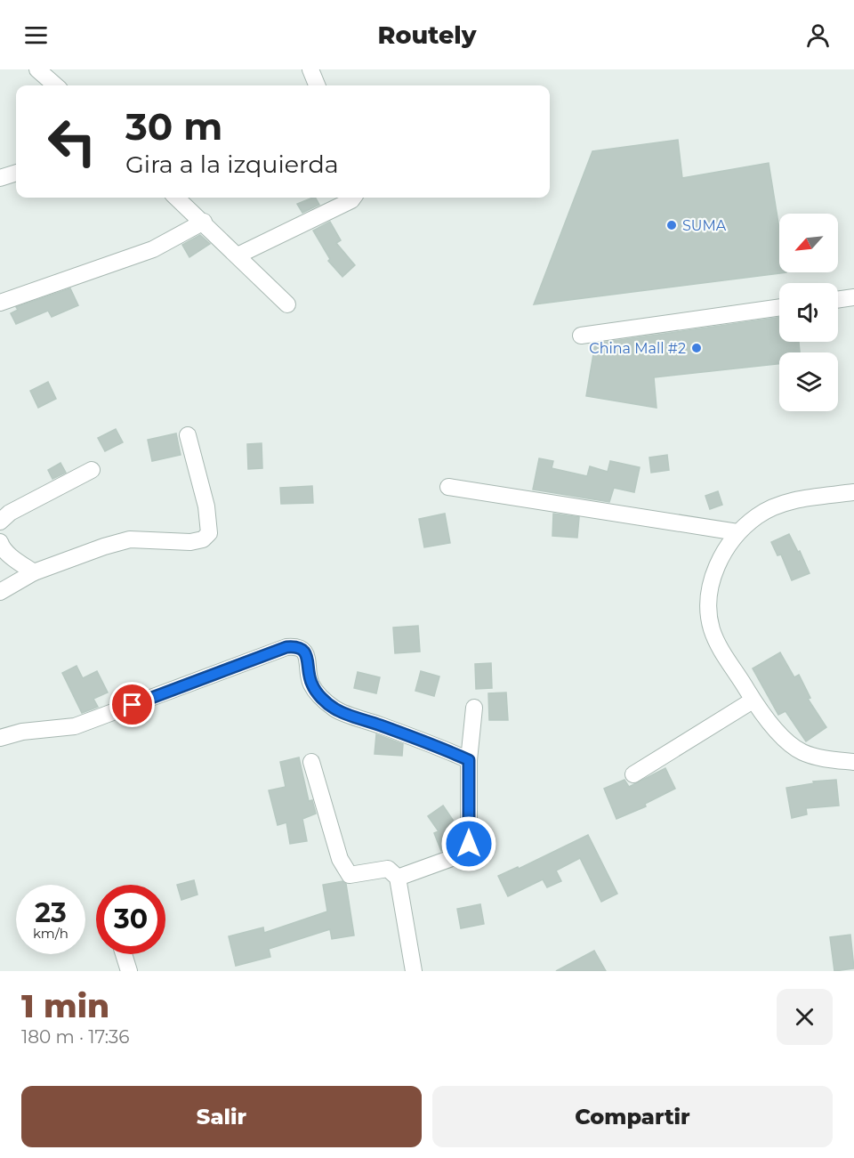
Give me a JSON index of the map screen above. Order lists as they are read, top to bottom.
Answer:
{
  "places": ["SUMA", "China Mall #2"],
  "north": "bottom left",
  "page": {
    "header": "Routely",
    "turn": ["30 m", "Gira a la izquierda"],
    "speed": "23 km/h",
    "limit": "30",
    "heading": ["1 min", "180 m · 17:36"],
    "buttons": ["Salir", "Compartir"]
  }
}
